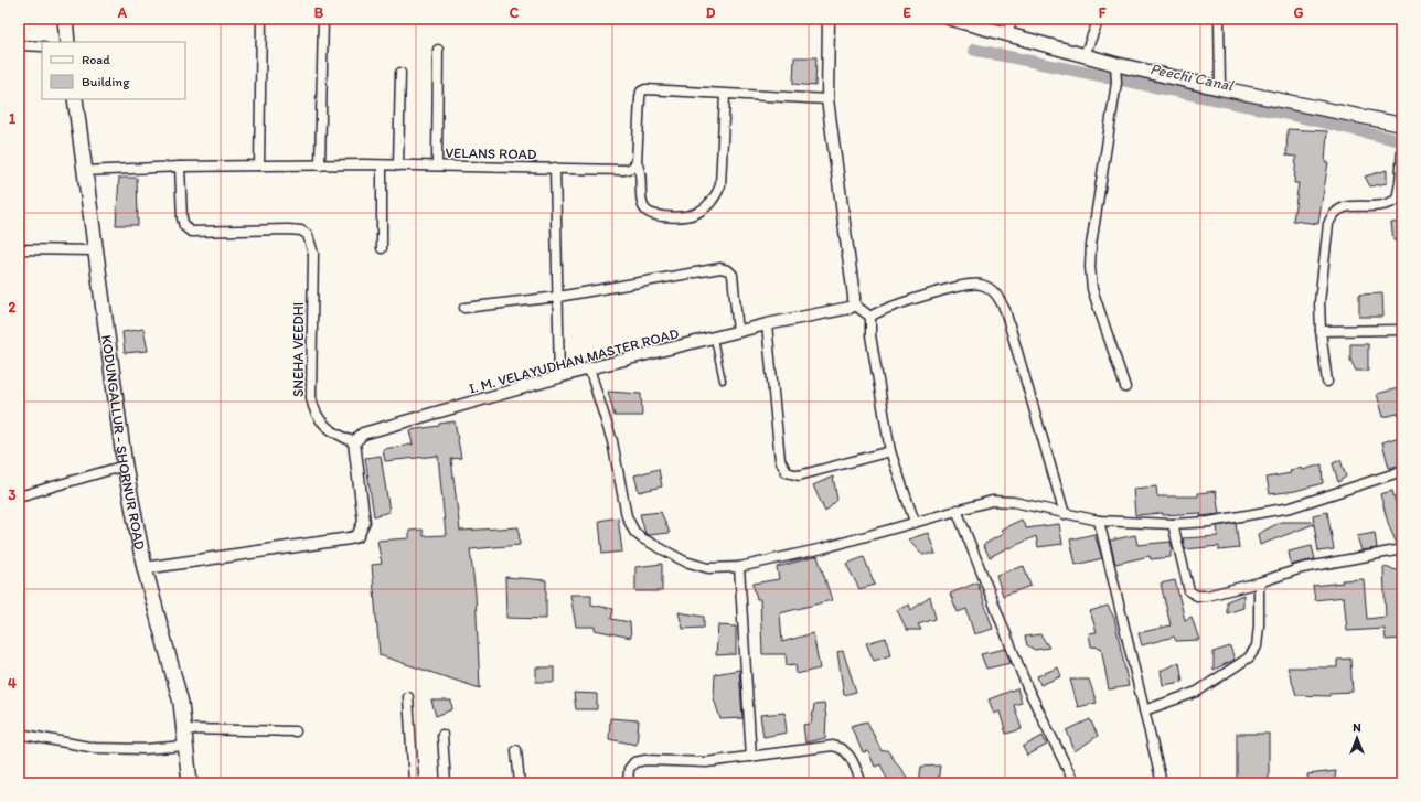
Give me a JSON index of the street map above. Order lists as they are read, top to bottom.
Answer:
{
  "streets": {
    "main road": ["KODUNGALLUR - SHORNUR ROAD"],
    "street": ["VELANS ROAD", "SNEHA VEEDHI", "I. M. VELAYUDHAN MASTER ROAD"]
  },
  "crossings": [
    ["VELANS ROAD", "SNEHA VEEDHI"],
    ["VELANS ROAD", "KODUNGALLUR - SHORNUR ROAD"],
    ["SNEHA VEEDHI", "I. M. VELAYUDHAN MASTER ROAD"]
  ],
  "water": ["Peechi Canal"],
  "legend": ["Road", "Building"],
  "north": "top",
  "grid": {
    "columns": [
      "A",
      "B",
      "C",
      "D",
      "E",
      "F",
      "G"
    ],
    "rows": [
      "1",
      "2",
      "3",
      "4"
    ]
  }
}
